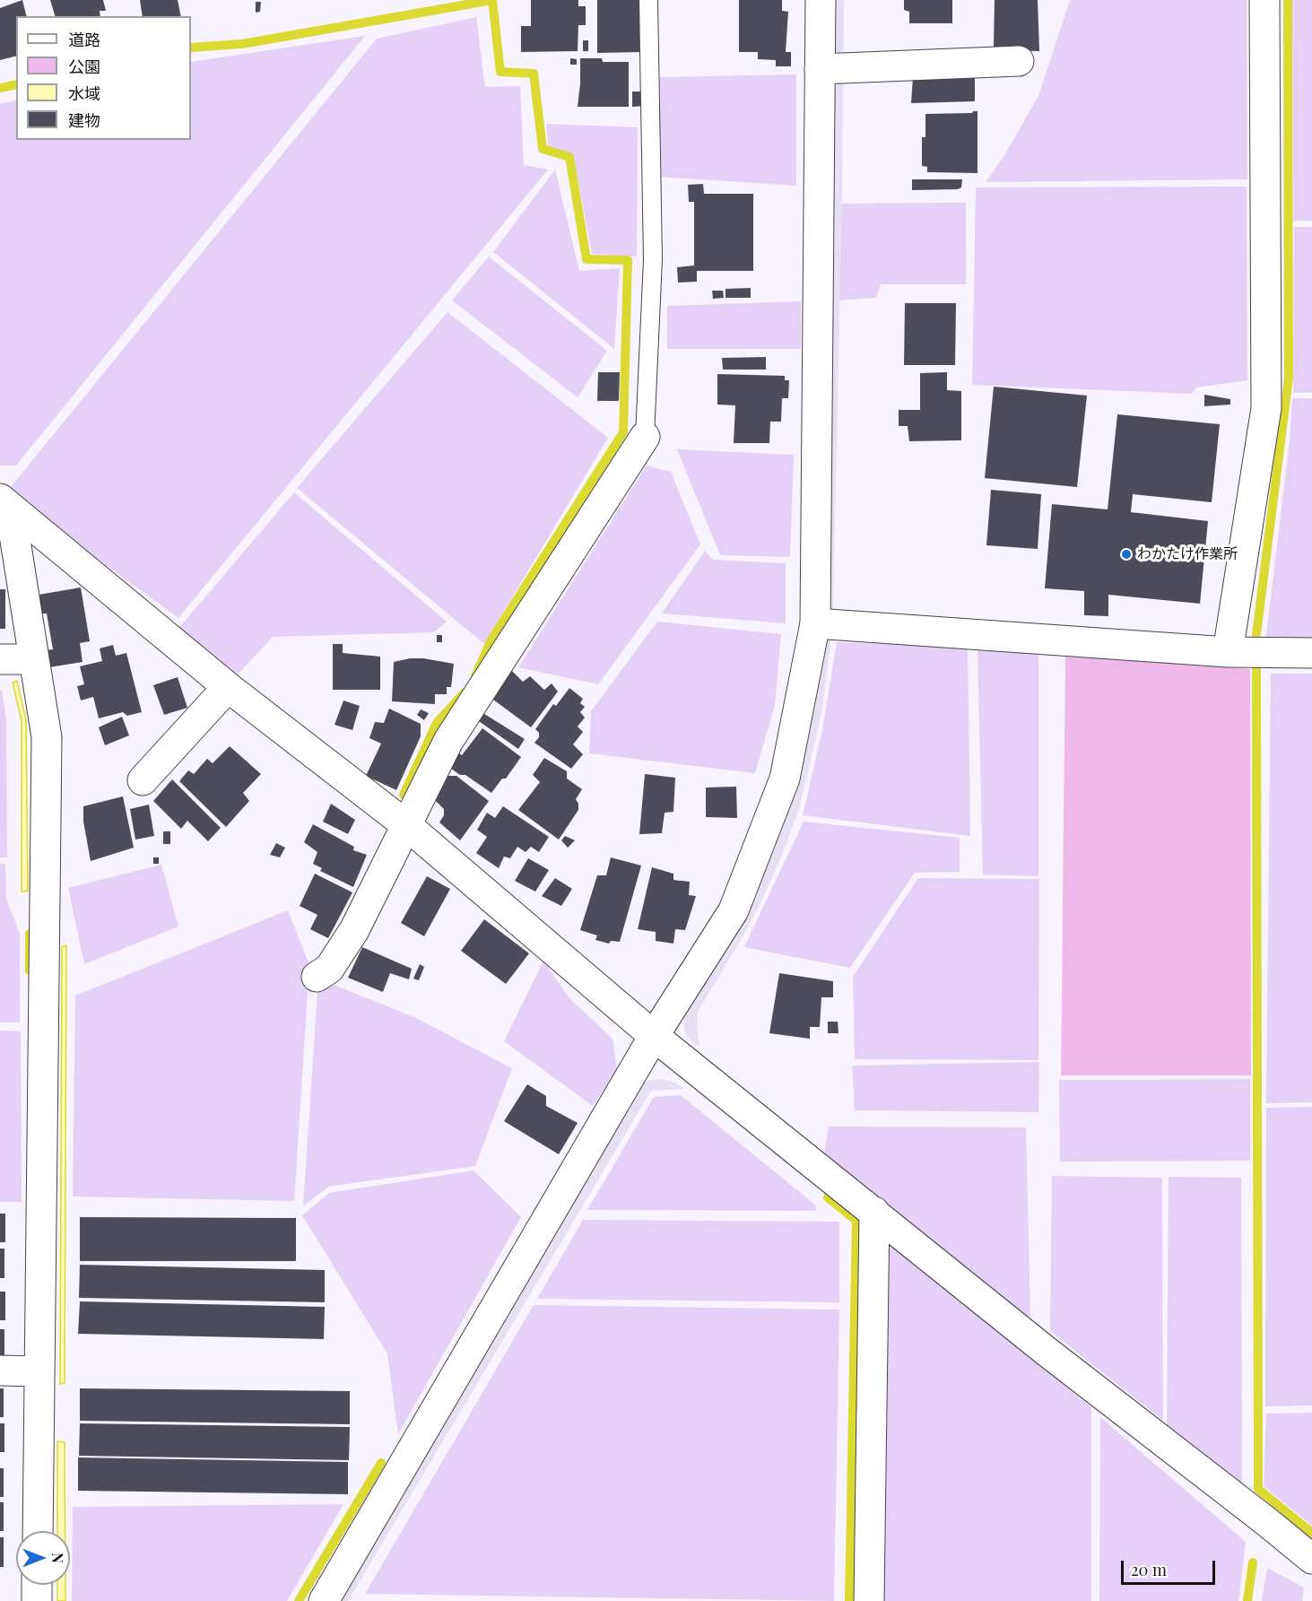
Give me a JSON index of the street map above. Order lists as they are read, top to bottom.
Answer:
{
  "places": ["わかたけ作業所"],
  "legend": [
    "道路",
    "公園",
    "水域",
    "建物"
  ],
  "scale_bar": "20 m",
  "north": "right"
}
